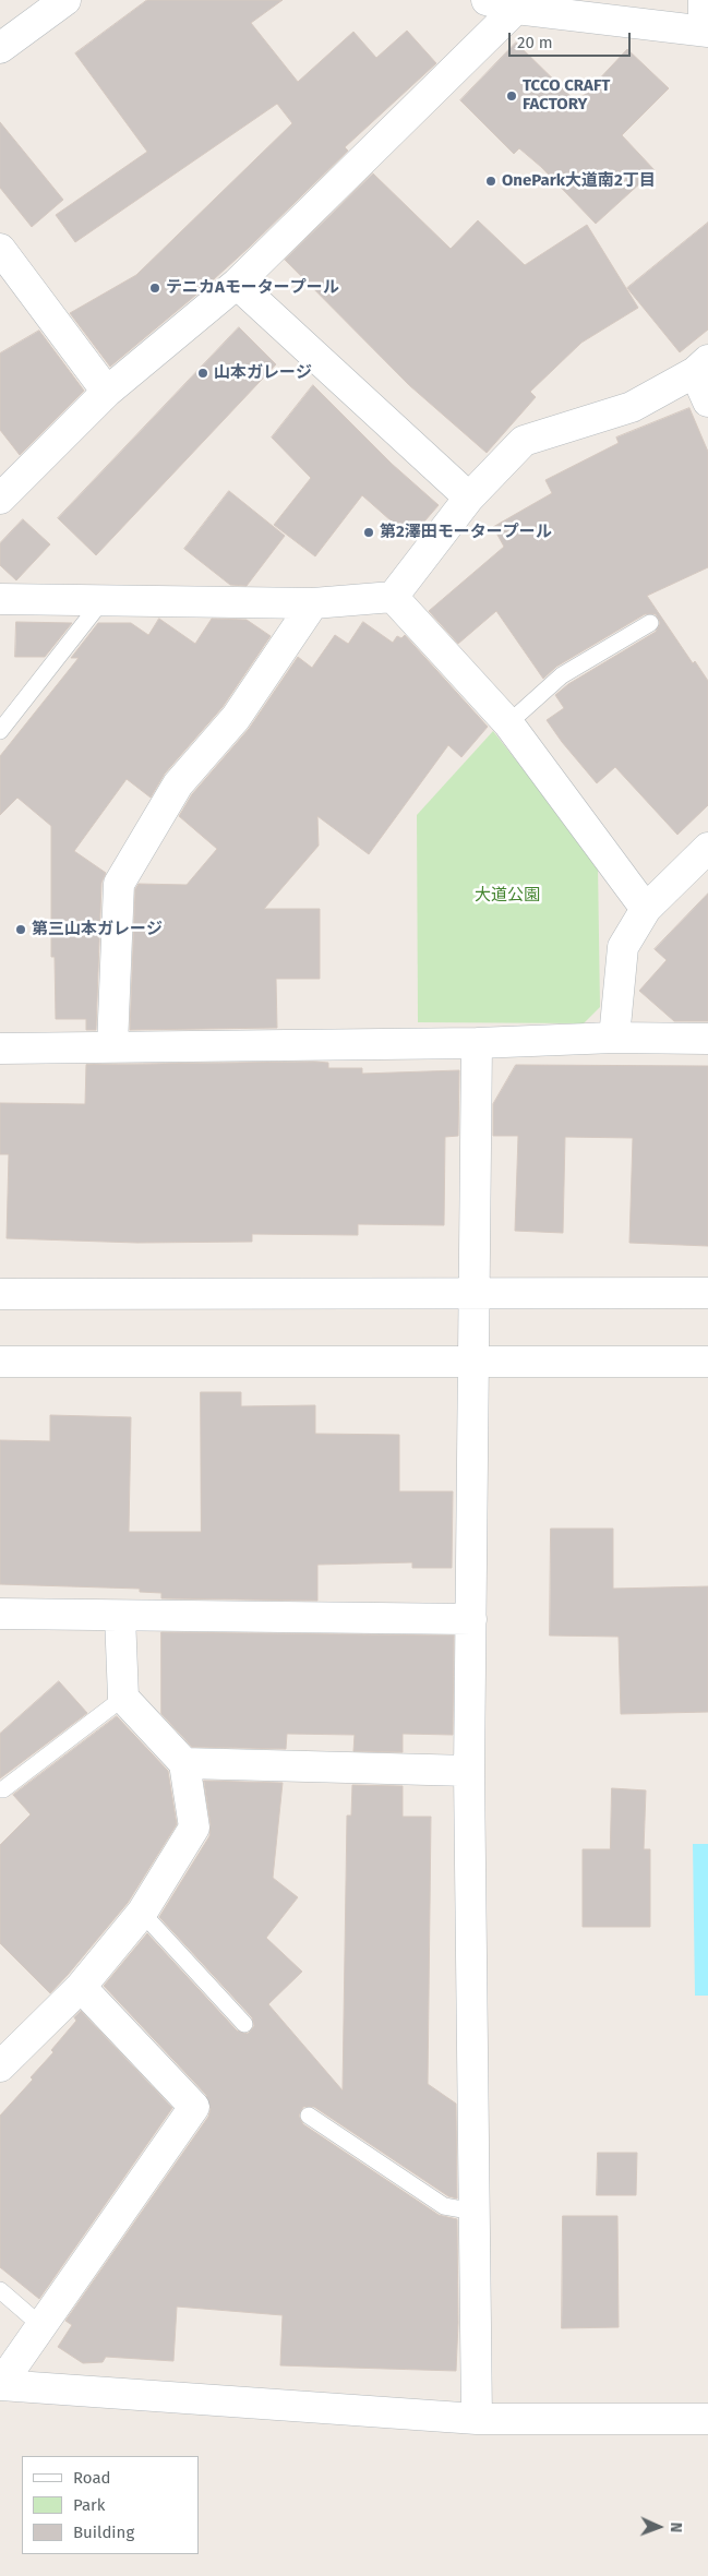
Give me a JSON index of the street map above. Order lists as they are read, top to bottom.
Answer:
{
  "parks": ["大道公園"],
  "places": [
    "TCCO CRAFT FACTORY",
    "OnePark大道南2丁目",
    "テニカAモータープール",
    "山本ガレージ",
    "第2澤田モータープール",
    "第三山本ガレージ"
  ],
  "legend": ["Road", "Park", "Building"],
  "scale_bar": "20 m",
  "north": "right"
}
